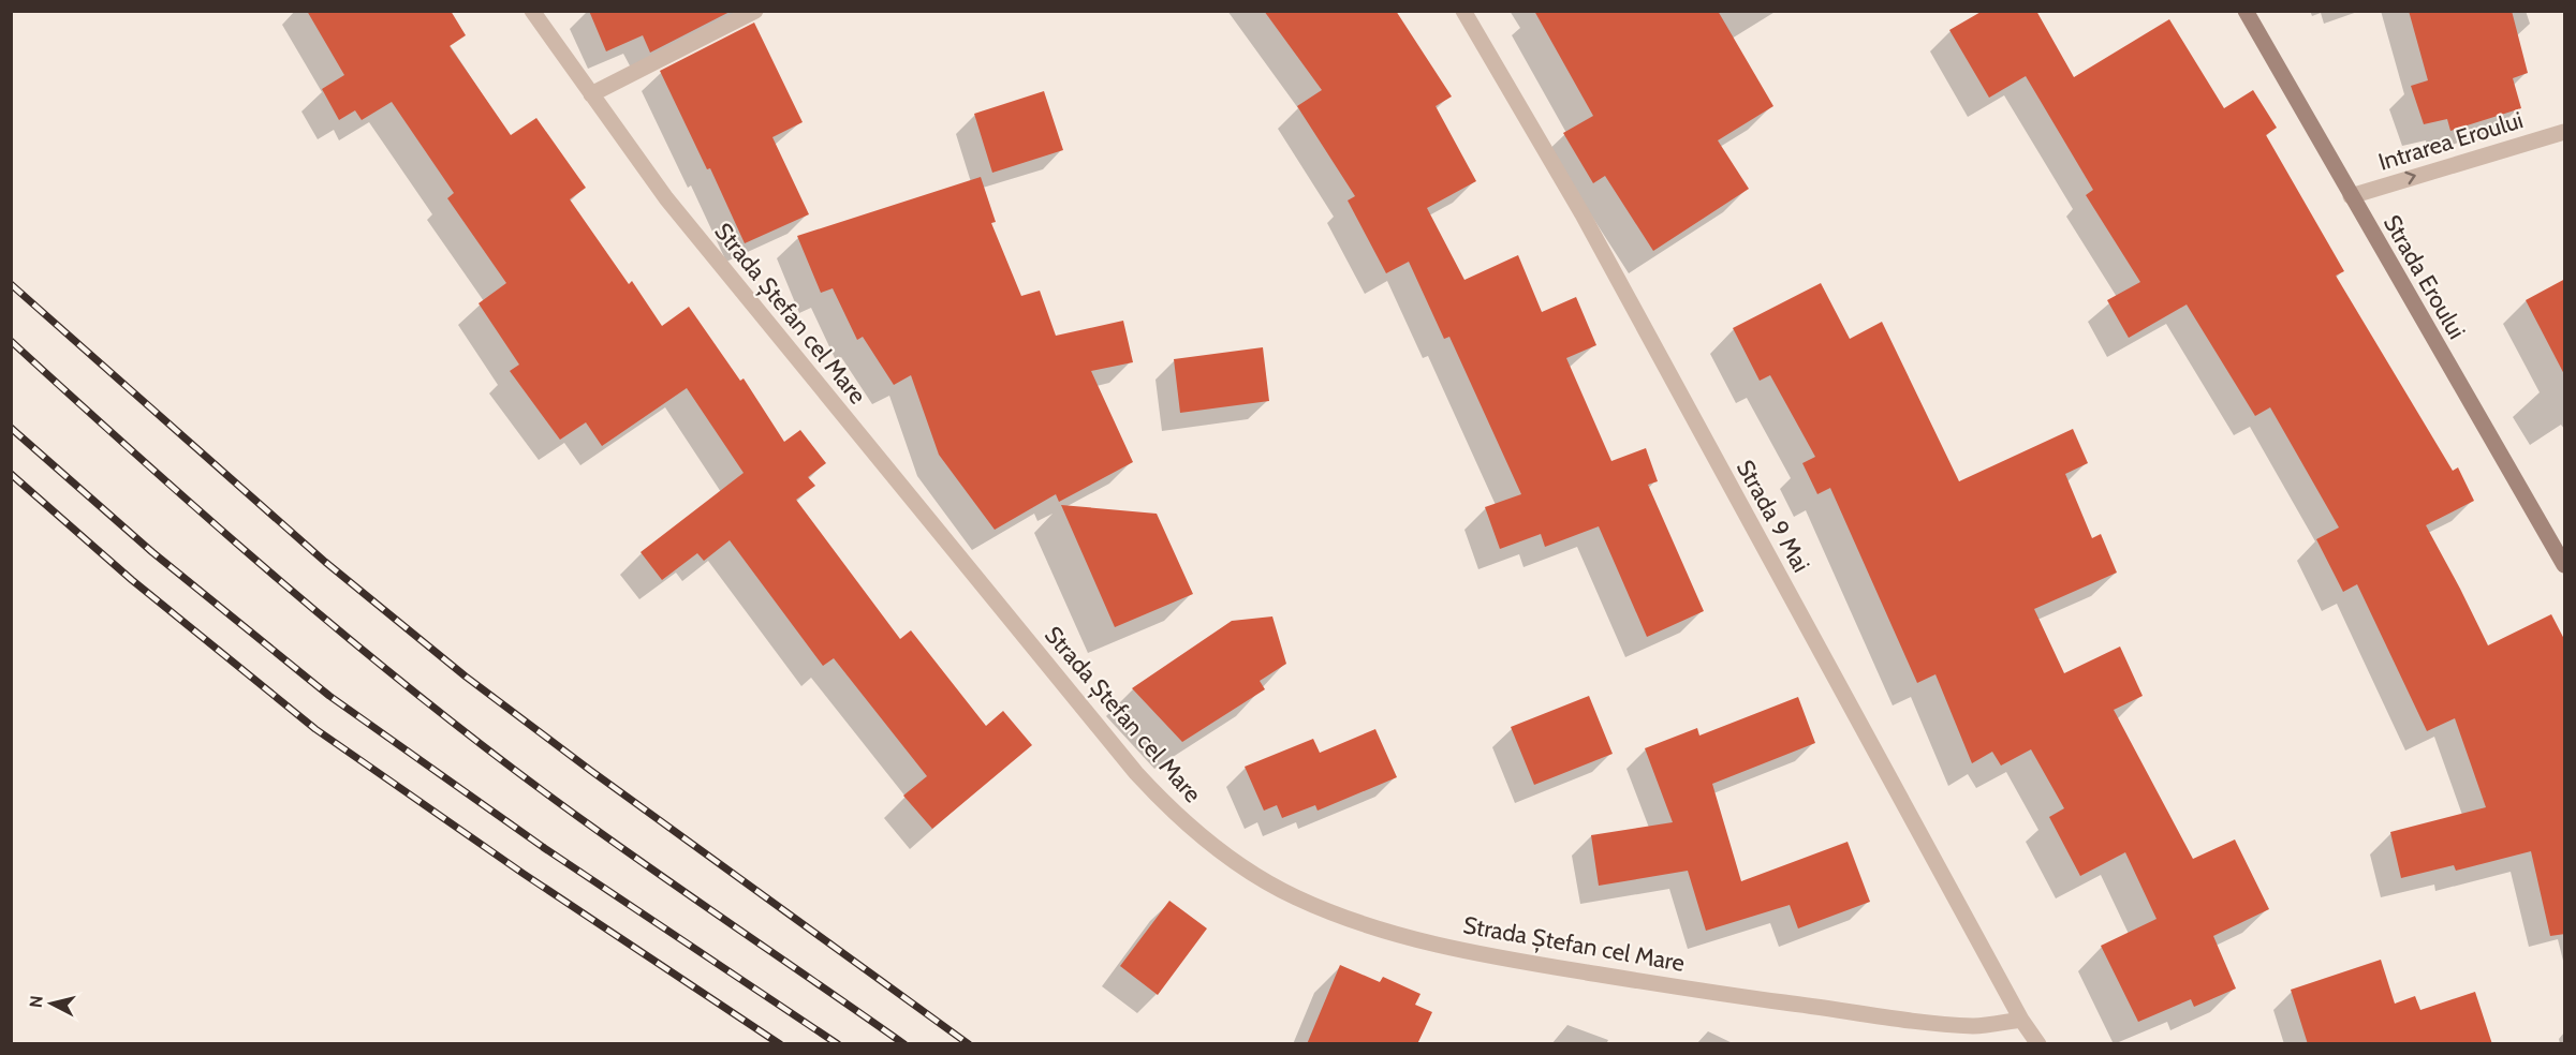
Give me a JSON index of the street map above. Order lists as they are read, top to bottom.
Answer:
{
  "streets": {
    "main road": ["Strada Eroului"],
    "street": ["Intrarea Eroului", "Strada Ștefan cel Mare", "Strada 9 Mai"]
  },
  "crossings": [
    ["Intrarea Eroului", "Strada Eroului"],
    ["Strada Ștefan cel Mare", "Strada 9 Mai"]
  ],
  "one_way": ["Intrarea Eroului"],
  "north": "left"
}
